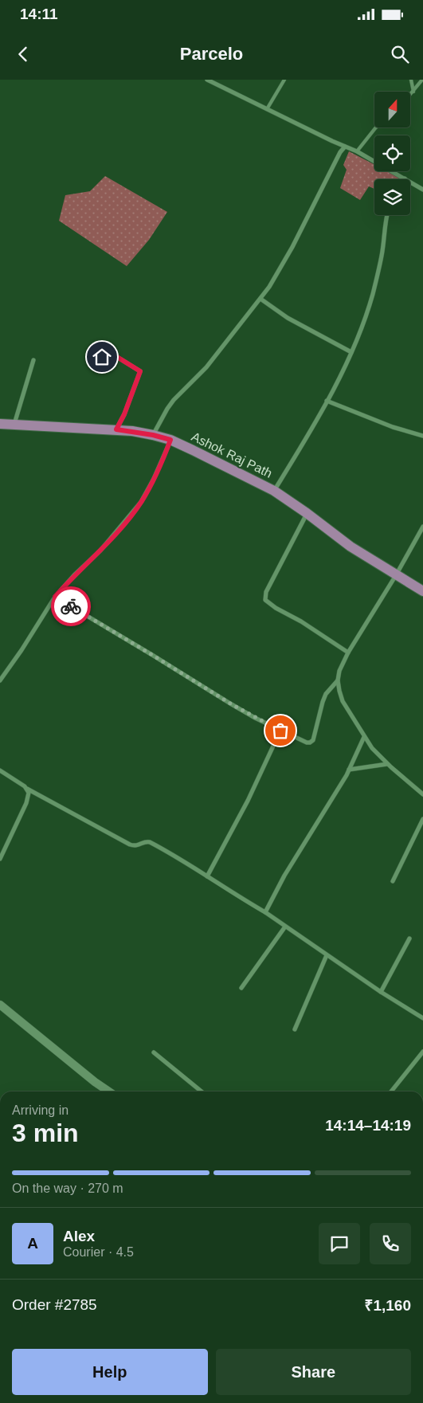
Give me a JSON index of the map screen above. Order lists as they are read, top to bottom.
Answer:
{
  "streets": {
    "main road": ["Ashok Raj Path"]
  },
  "north": "top",
  "page": {
    "status": "14:11",
    "header": "Parcelo",
    "heading": ["3 min", "Arriving in", "14:14–14:19"],
    "panel": [
      "Alex",
      "Courier · 4.5",
      "Order #2785",
      "₹1,160"
    ],
    "bar": "On the way · 270 m",
    "round": "A",
    "buttons": ["Help", "Share"]
  }
}
